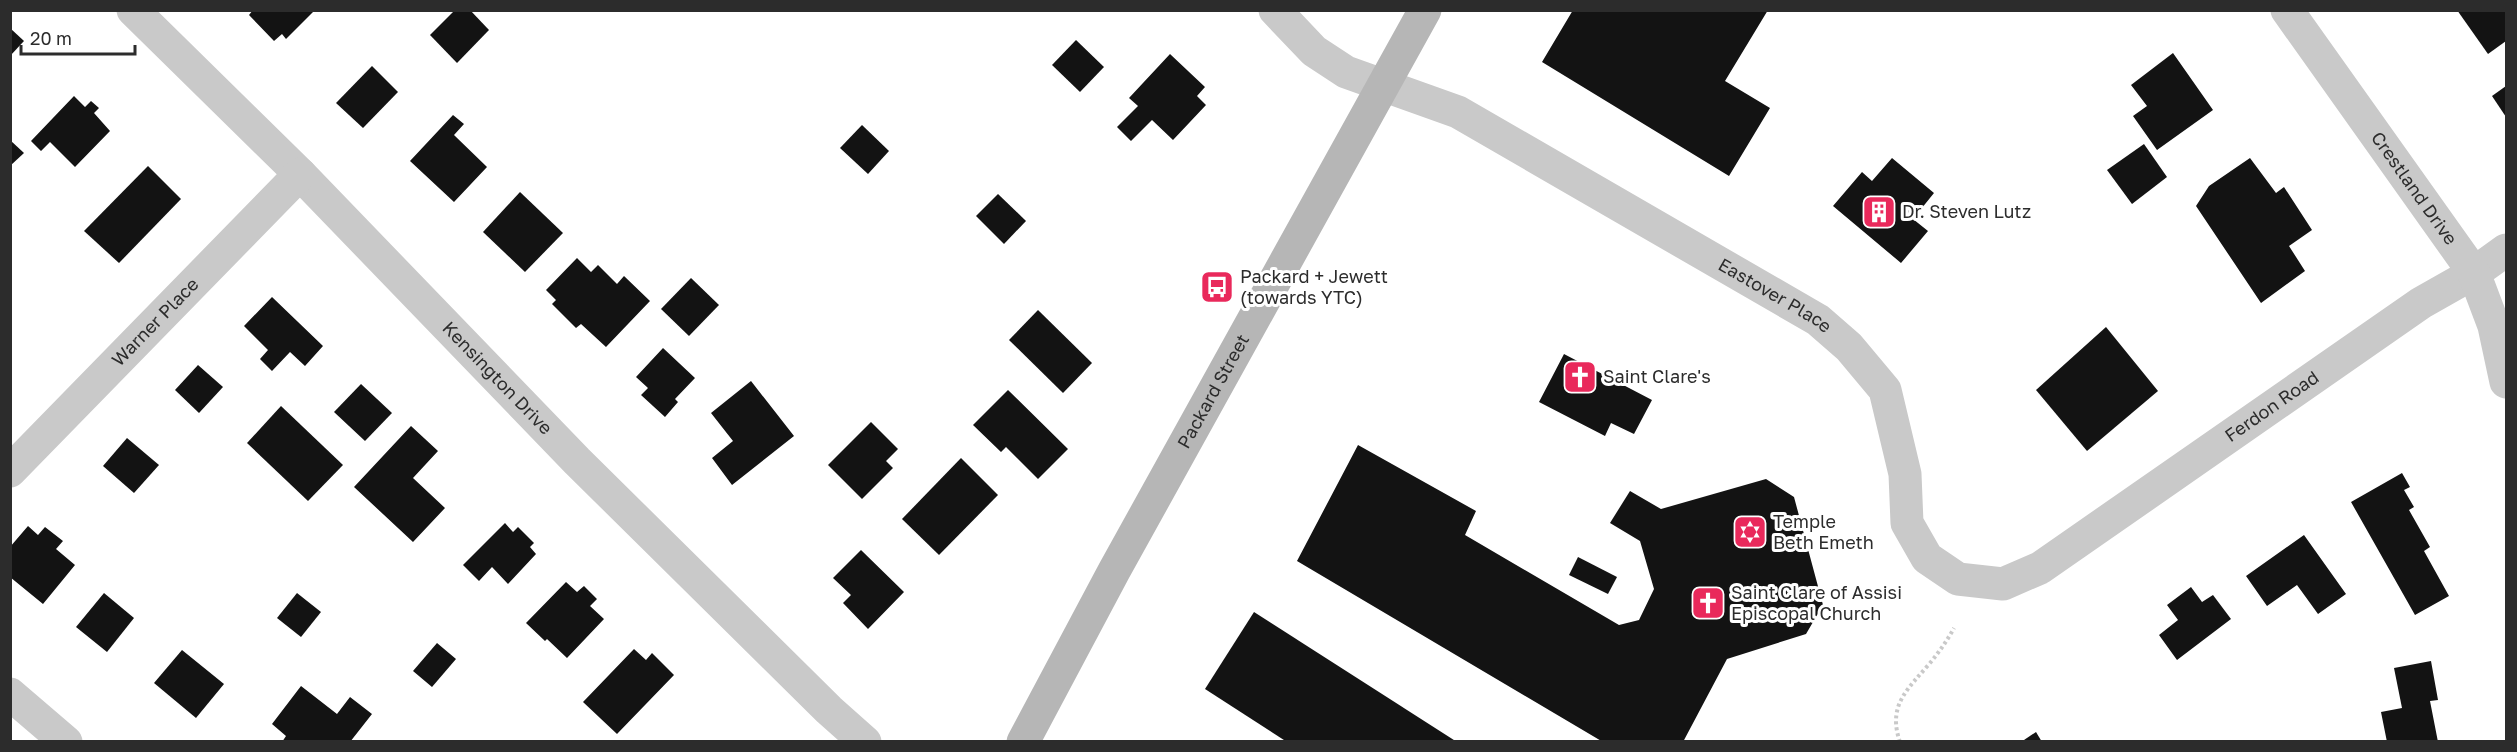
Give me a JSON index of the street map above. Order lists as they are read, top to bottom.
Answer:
{
  "streets": {
    "main road": ["Packard Street"],
    "street": [
      "Crestland Drive",
      "Eastover Place",
      "Warner Place",
      "Kensington Drive",
      "Ferdon Road"
    ]
  },
  "crossings": [
    ["Crestland Drive", "Ferdon Road"],
    ["Eastover Place", "Packard Street"],
    ["Eastover Place", "Ferdon Road"],
    ["Warner Place", "Kensington Drive"]
  ],
  "places": {
    "building": ["Dr. Steven Lutz"],
    "bus stop": ["Packard + Jewett (towards YTC)"],
    "church": ["Saint Clare's", "Saint Clare of Assisi Episcopal Church"],
    "synagogue": ["Temple Beth Emeth"]
  },
  "scale_bar": "20 m"
}
